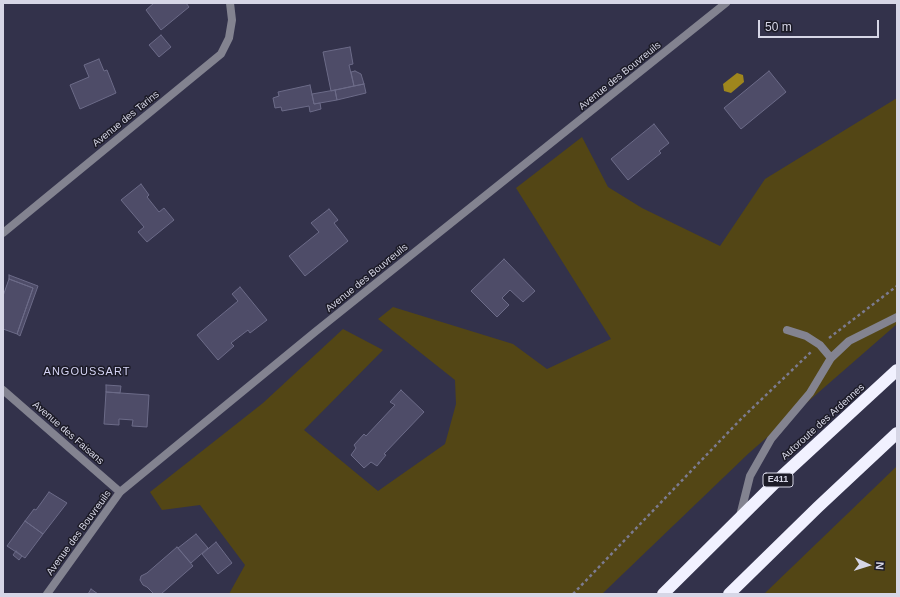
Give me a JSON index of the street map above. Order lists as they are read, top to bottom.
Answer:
{
  "streets": {
    "highway": ["Autoroute des Ardennes", "E411"],
    "street": ["Avenue des Bouvreuils", "Avenue des Tarins", "Avenue des Faisans"]
  },
  "crossings": [
    ["Avenue des Bouvreuils", "Avenue des Faisans"]
  ],
  "districts": ["ANGOUSSART"],
  "scale_bar": "50 m",
  "north": "right"
}
